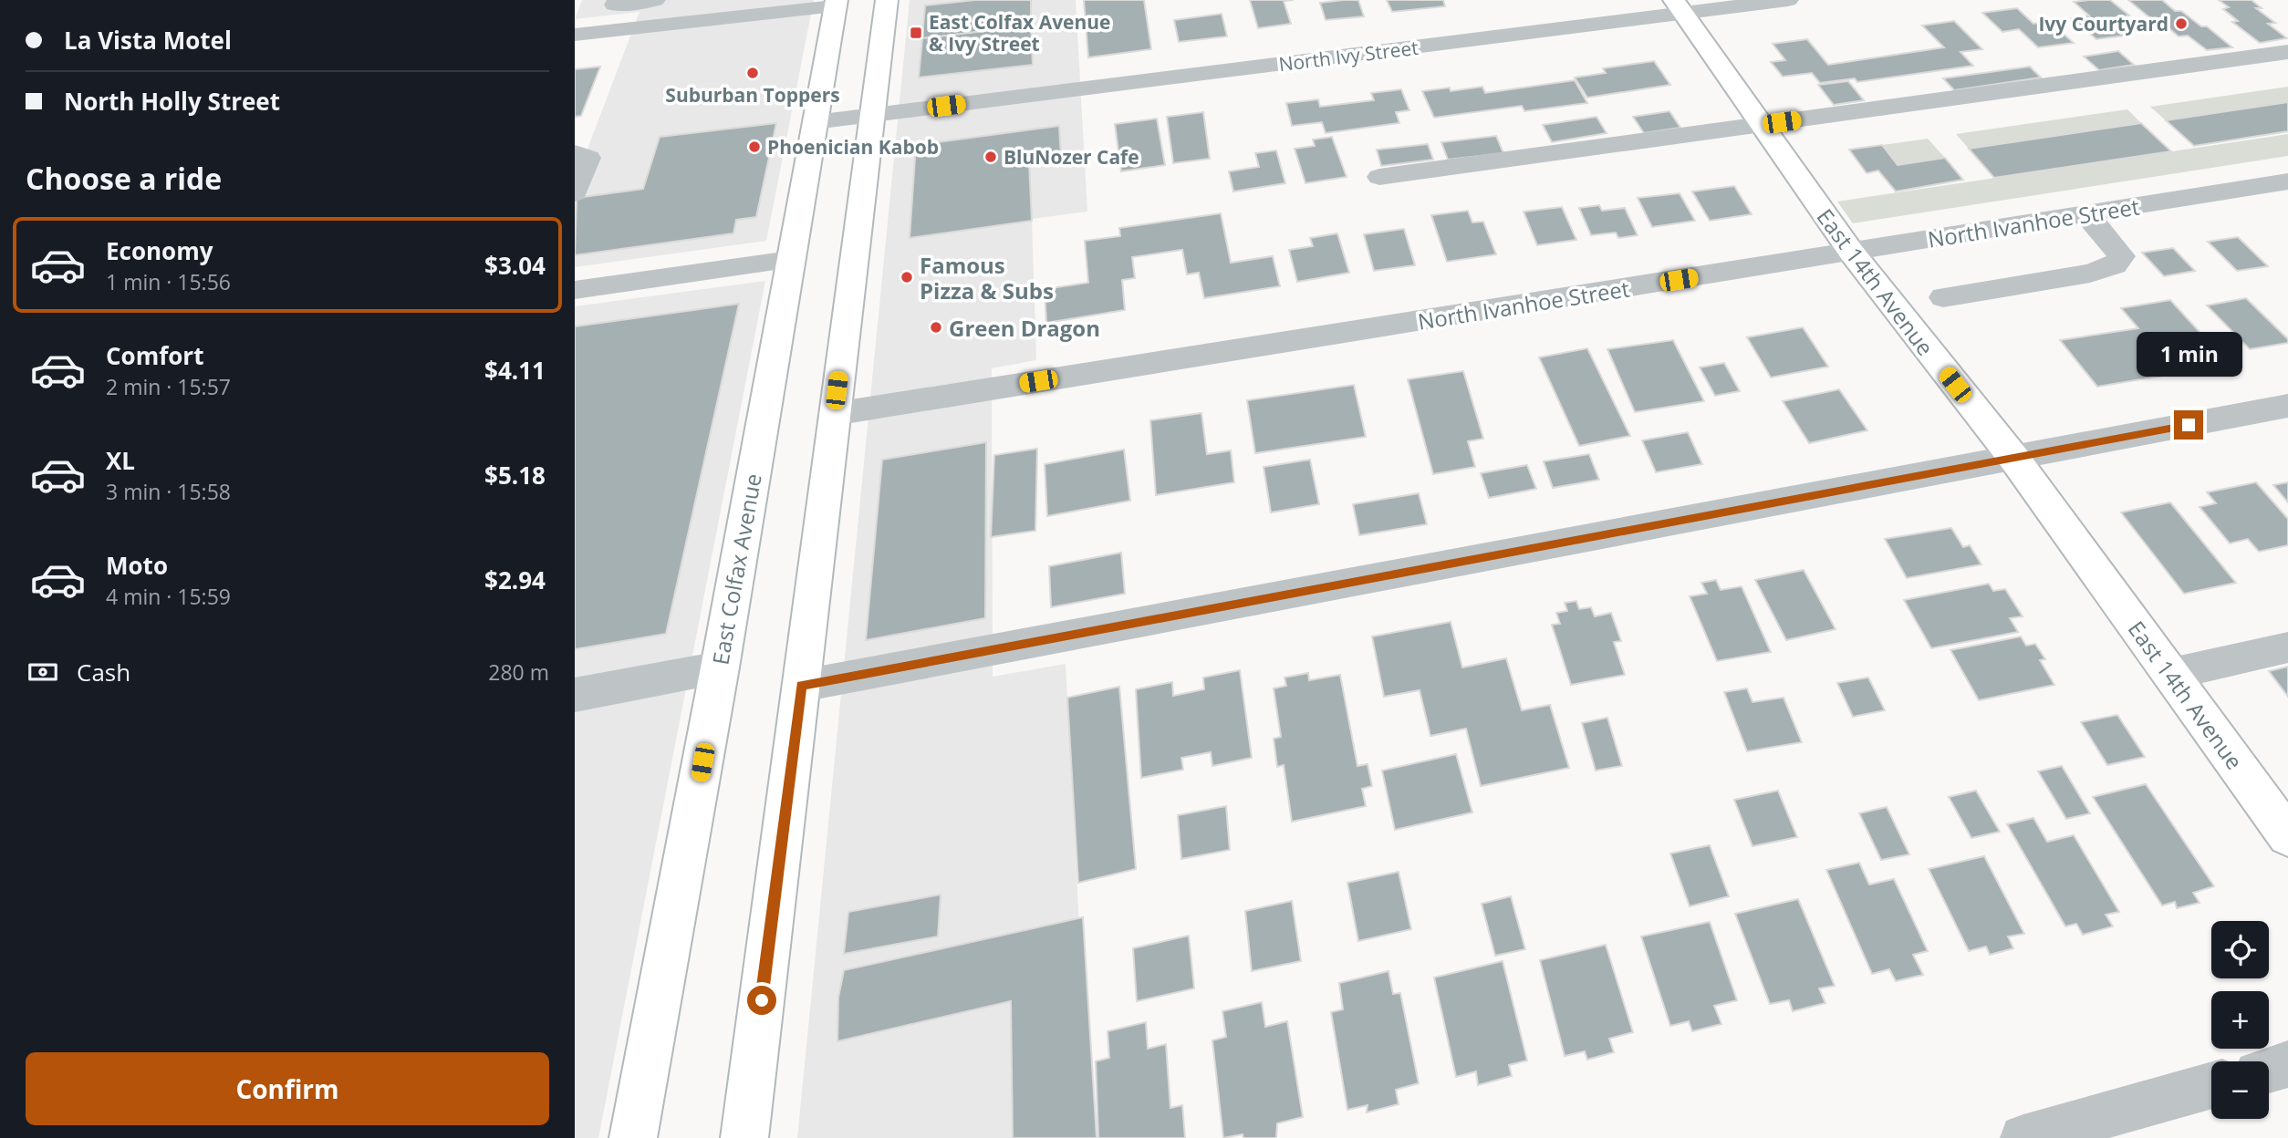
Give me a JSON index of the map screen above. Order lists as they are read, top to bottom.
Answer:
{
  "streets": {
    "main road": ["East 14th Avenue", "East Colfax Avenue"],
    "street": ["North Ivy Street", "North Ivanhoe Street"]
  },
  "crossings": [
    ["North Ivy Street", "East 14th Avenue"],
    ["North Ivy Street", "East Colfax Avenue"],
    ["North Ivanhoe Street", "East 14th Avenue"]
  ],
  "places": {
    "other": [
      "Ivy Courtyard",
      "Suburban Toppers",
      "Phoenician Kabob",
      "BluNozer Cafe",
      "Famous Pizza & Subs",
      "Green Dragon"
    ],
    "transit": ["East Colfax Avenue & Ivy Street"]
  },
  "page": {
    "banner": ["La Vista Motel", "North Holly Street"],
    "heading": "Choose a ride",
    "list": [
      {
        "name": "Economy",
        "note": "1 min · 15:56",
        "value": "$3.04"
      },
      {
        "name": "Comfort",
        "note": "2 min · 15:57",
        "value": "$4.11"
      },
      {
        "name": "XL",
        "note": "3 min · 15:58",
        "value": "$5.18"
      },
      {
        "name": "Moto",
        "note": "4 min · 15:59",
        "value": "$2.94"
      }
    ],
    "bubble": "1 min",
    "pay": ["Cash", "280 m"],
    "map_buttons": ["+", "−"],
    "buttons": "Confirm"
  }
}
